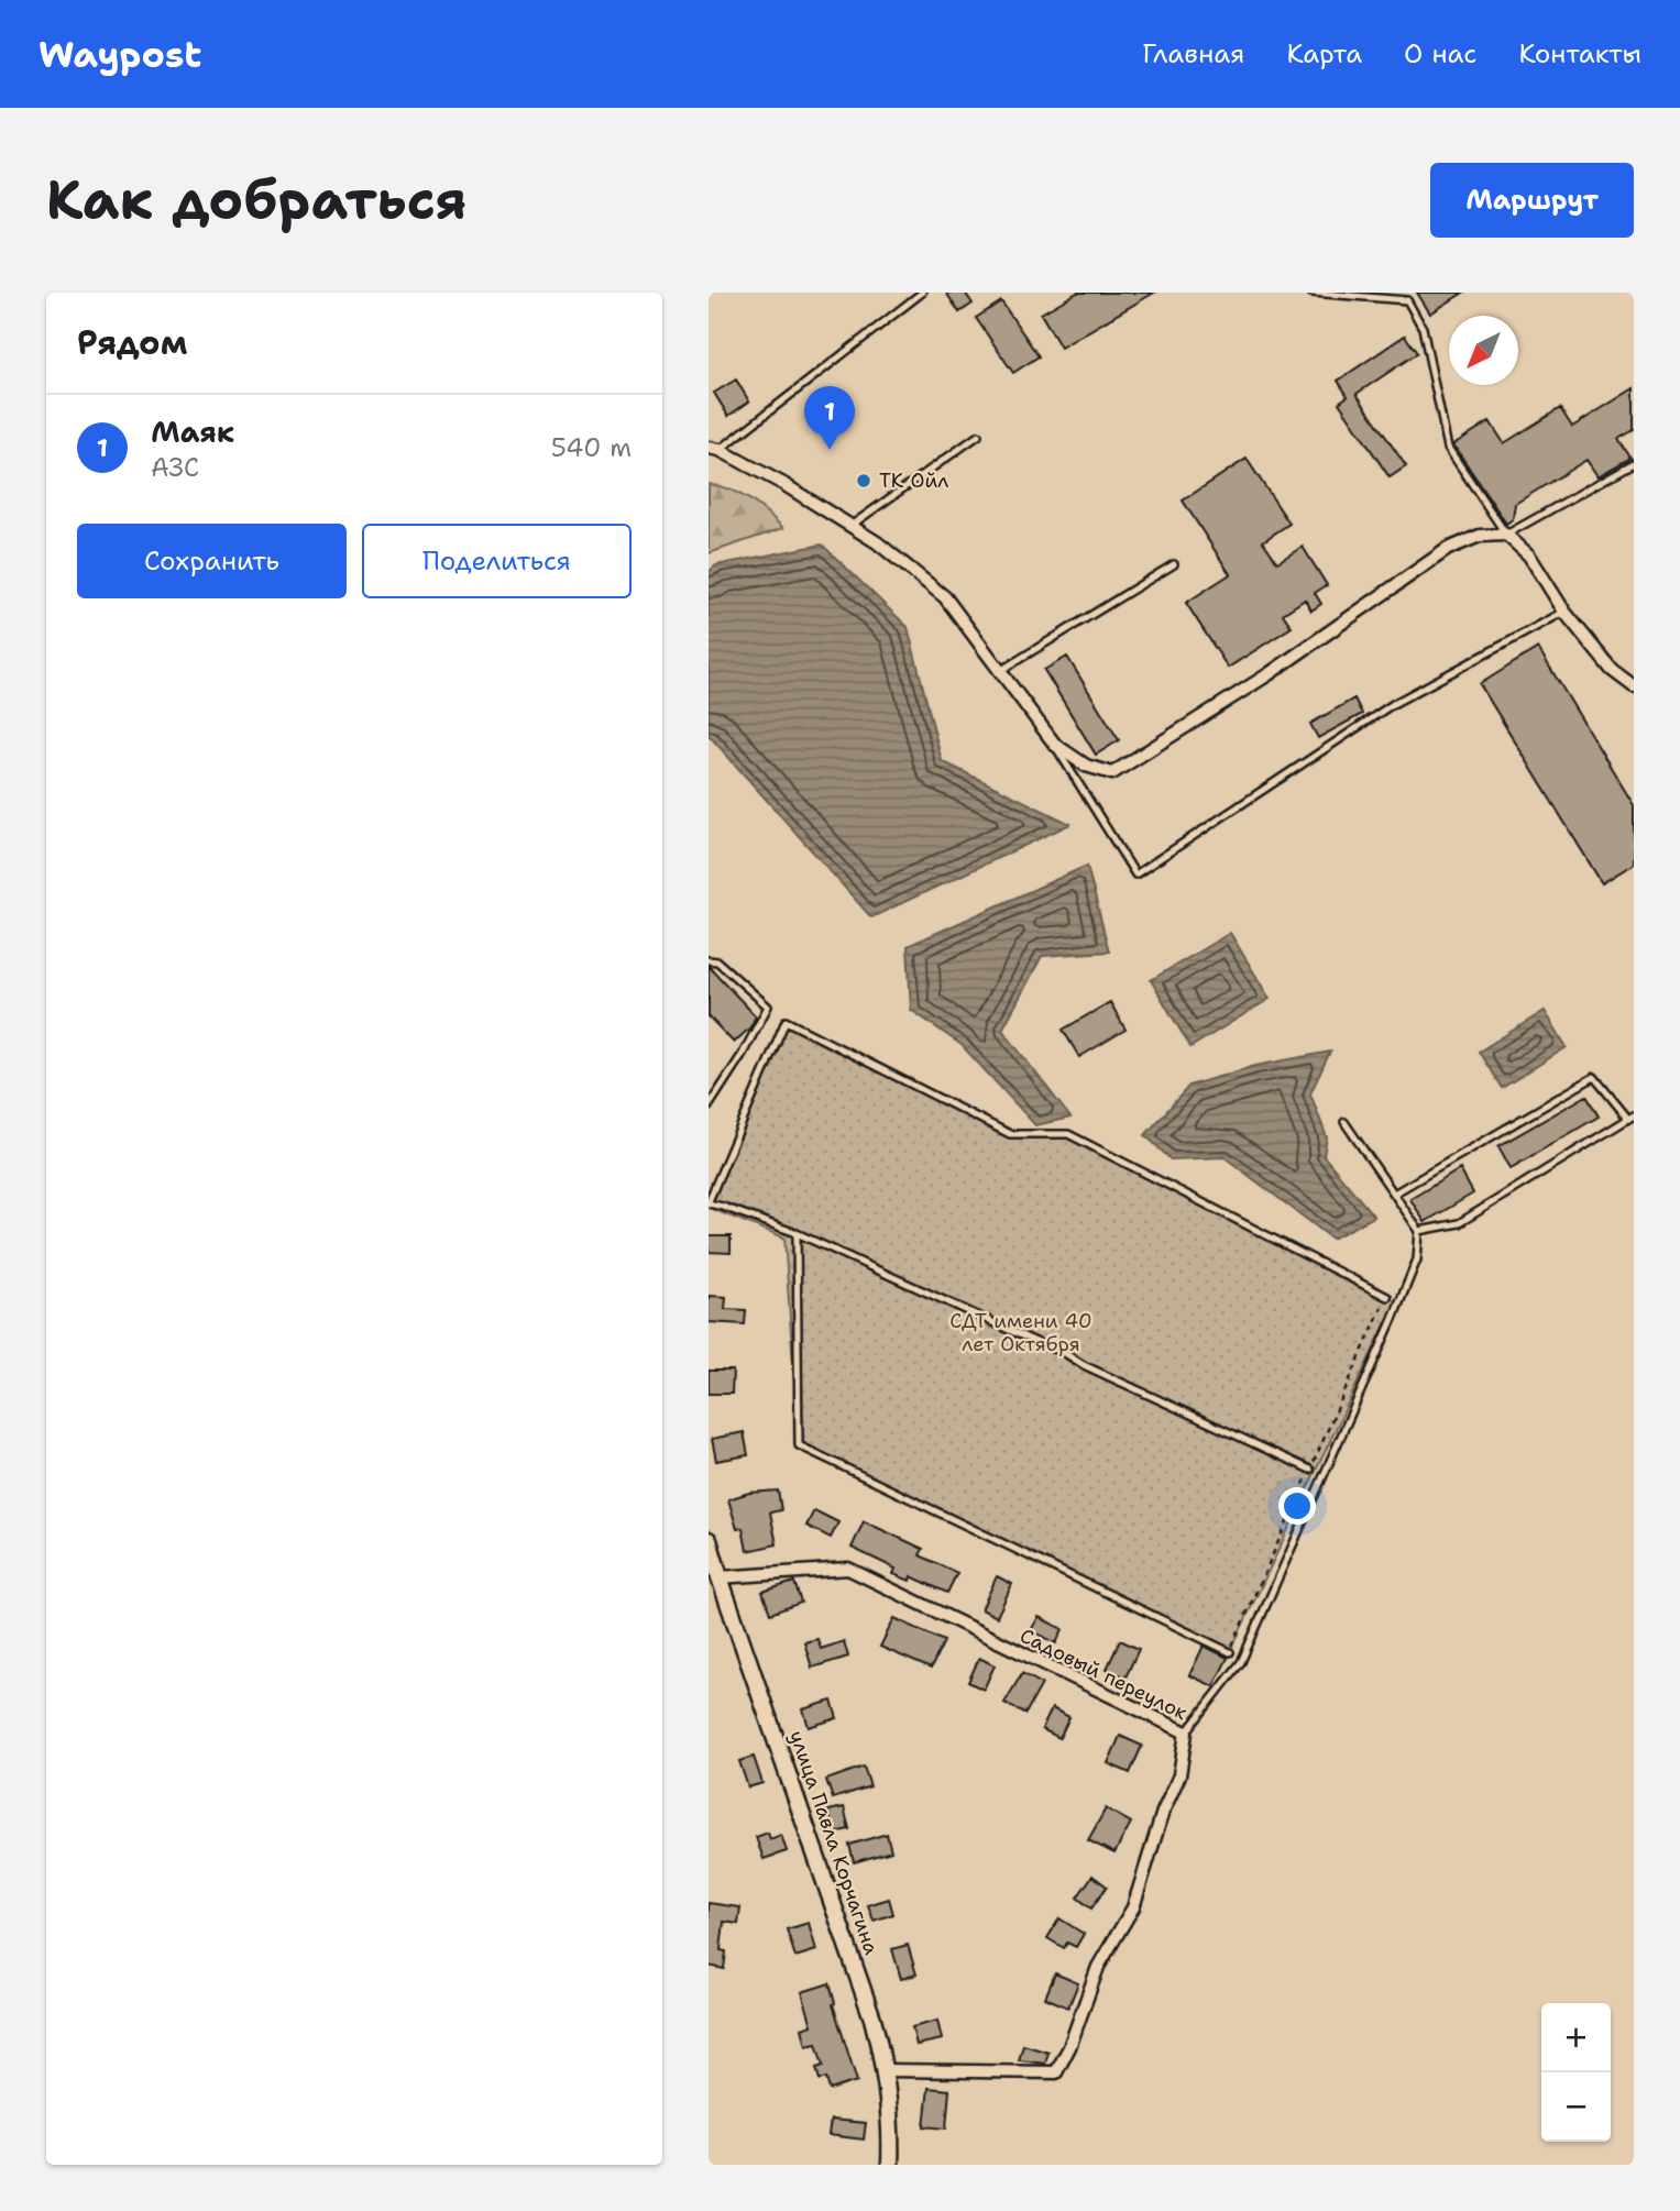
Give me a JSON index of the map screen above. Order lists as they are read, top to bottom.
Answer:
{
  "streets": {
    "main road": ["улица Павла Корчагина"],
    "street": ["Садовый переулок"]
  },
  "crossings": [
    ["Садовый переулок", "улица Павла Корчагина"]
  ],
  "parks": ["СДТ имени 40 лет Октября"],
  "places": ["ТК Ойл"],
  "north": "bottom left",
  "page": {
    "header": "Waypost",
    "nav": [
      "Главная",
      "Карта",
      "О нас",
      "Контакты"
    ],
    "buttons": [
      "Маршрут",
      ["Сохранить", "Поделиться"]
    ],
    "title": "Как добраться",
    "heading": "Рядом",
    "pins": "1",
    "list": [
      {
        "mark": "1",
        "name": "Маяк",
        "note": "АЗС",
        "value": "540 m"
      }
    ],
    "map_buttons": ["+", "−"]
  }
}
